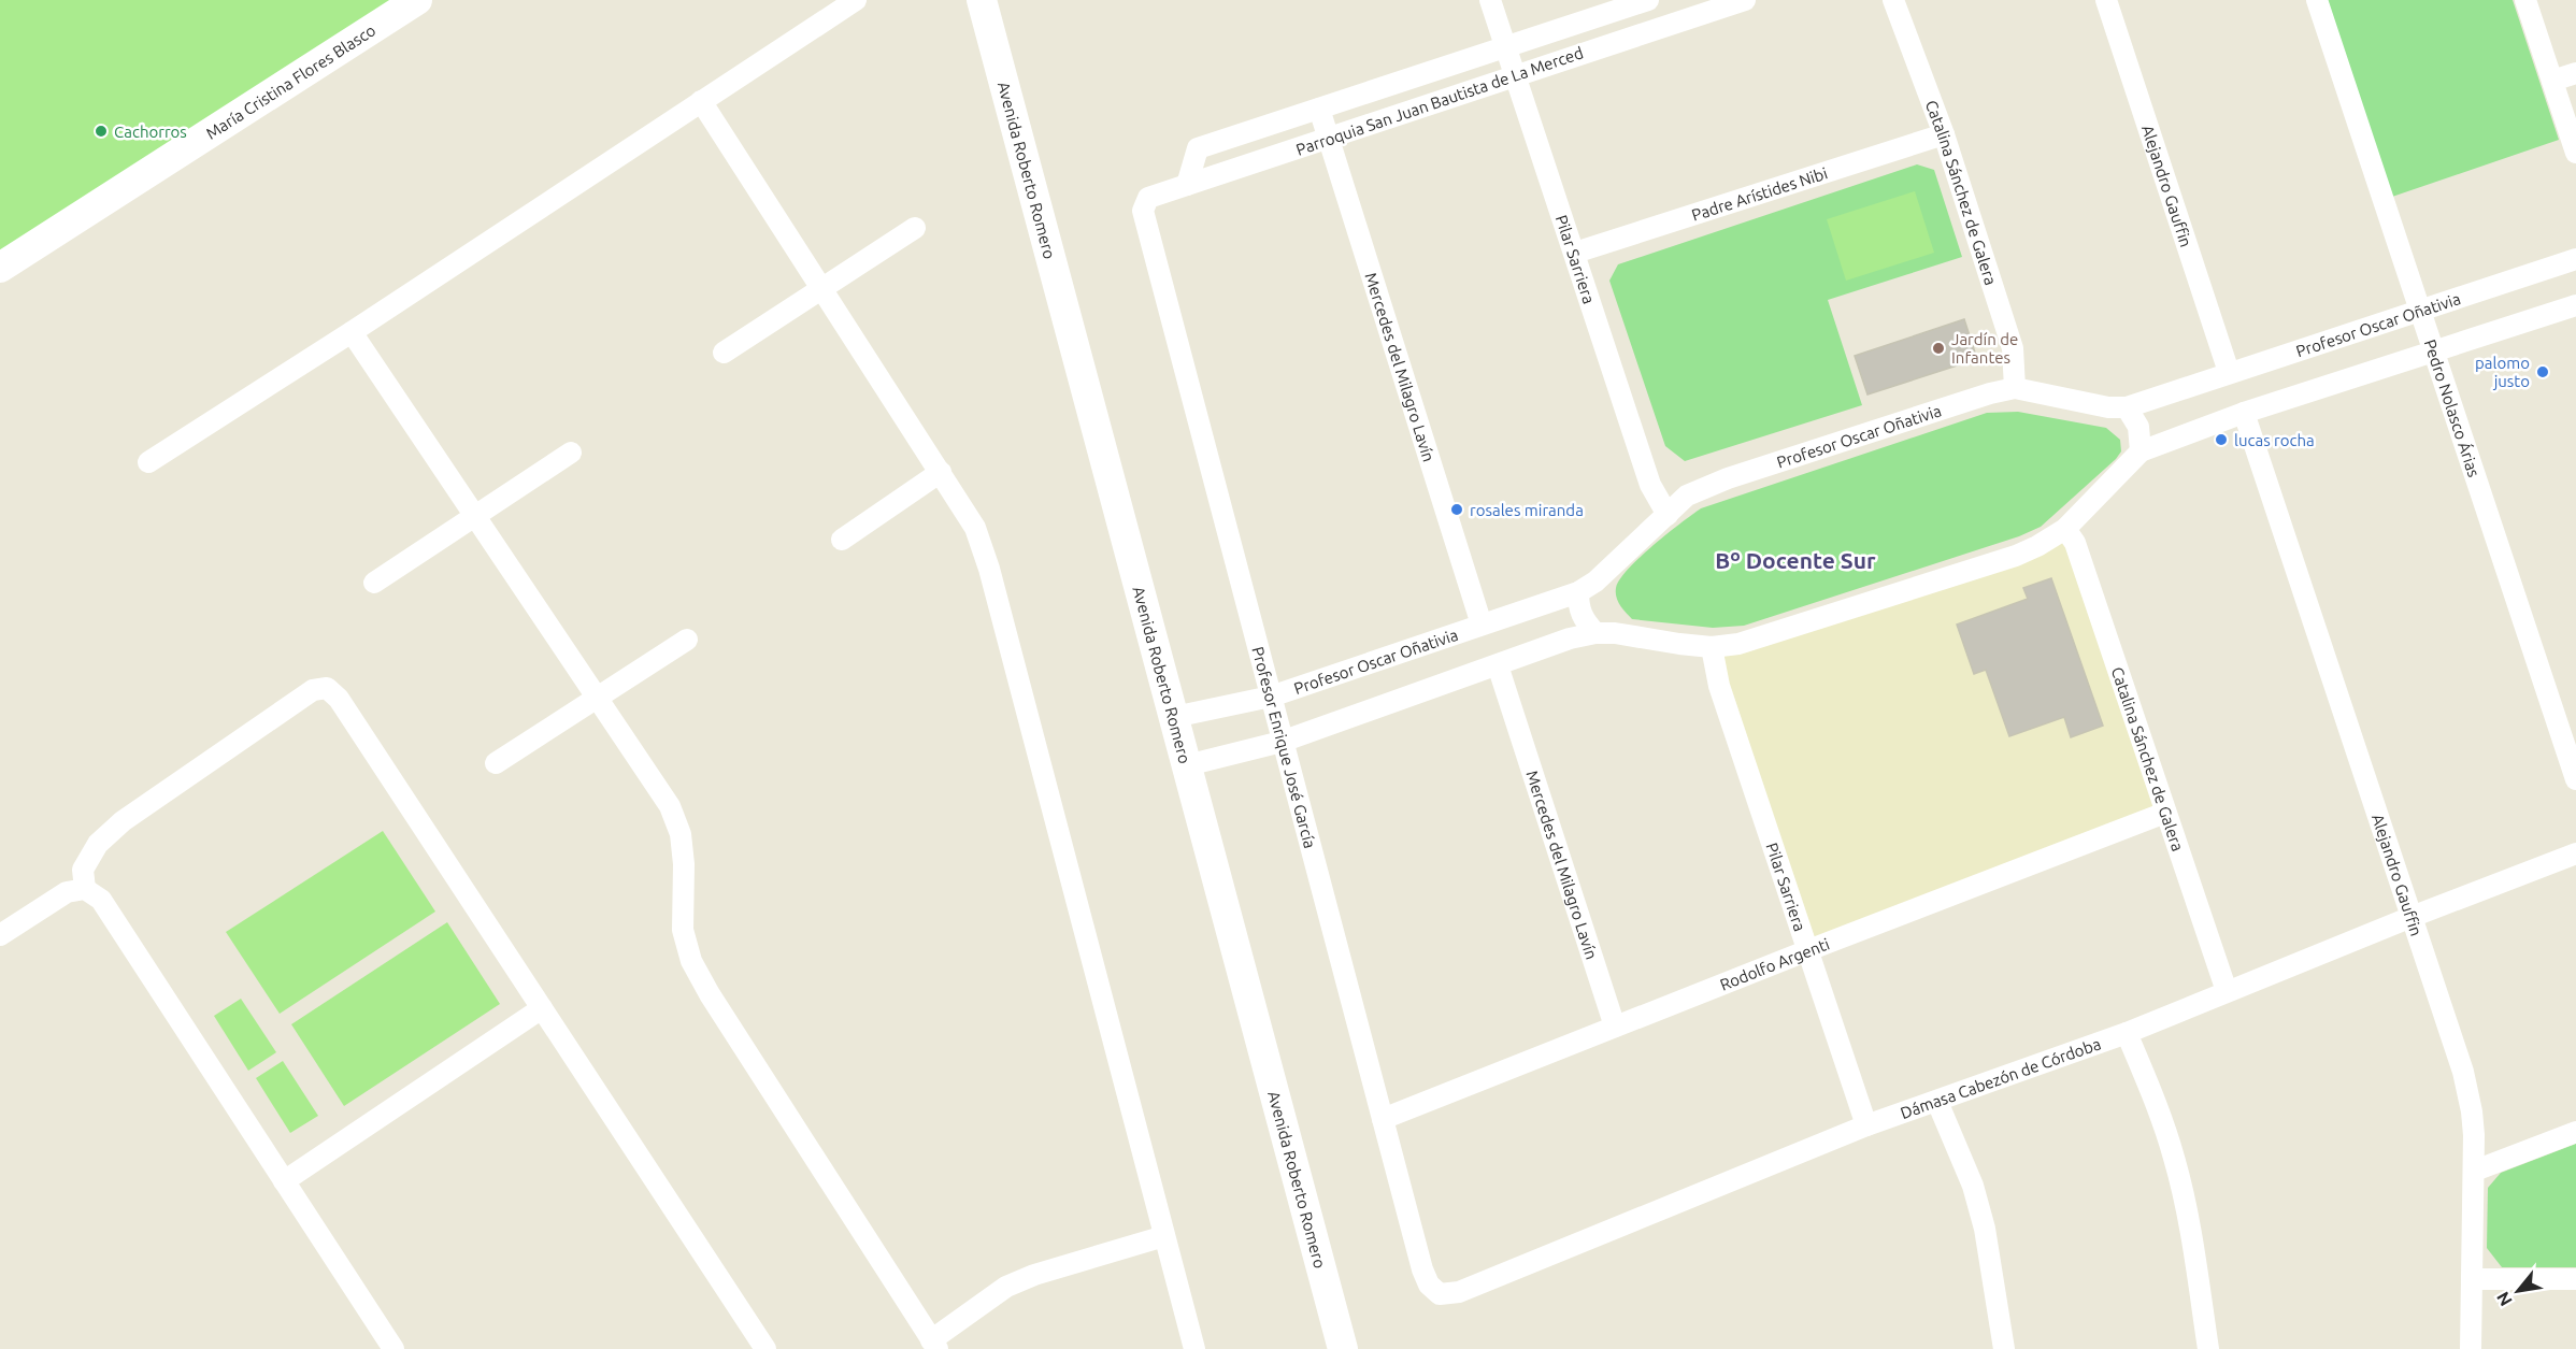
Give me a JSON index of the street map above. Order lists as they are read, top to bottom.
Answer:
{
  "streets": {
    "main road": ["María Cristina Flores Blasco", "Avenida Roberto Romero"],
    "street": [
      "Parroquia San Juan Bautista de La Merced",
      "Alejandro Gauffin",
      "Catalina Sánchez de Galera",
      "Padre Arístides Nibi",
      "Pilar Sarriera",
      "Profesor Oscar Oñativia",
      "Mercedes del Milagro Lavín",
      "Pedro Nolasco Árias",
      "Profesor Enrique José García",
      "Rodolfo Argenti",
      "Dámasa Cabezón de Córdoba"
    ]
  },
  "crossings": [
    ["Parroquia San Juan Bautista de La Merced", "Pilar Sarriera"],
    ["Parroquia San Juan Bautista de La Merced", "Mercedes del Milagro Lavín"],
    ["Parroquia San Juan Bautista de La Merced", "Profesor Enrique José García"],
    ["Avenida Roberto Romero", "Profesor Oscar Oñativia"],
    ["Alejandro Gauffin", "Profesor Oscar Oñativia"],
    ["Alejandro Gauffin", "Dámasa Cabezón de Córdoba"],
    ["Catalina Sánchez de Galera", "Padre Arístides Nibi"],
    ["Catalina Sánchez de Galera", "Profesor Oscar Oñativia"],
    ["Catalina Sánchez de Galera", "Rodolfo Argenti"],
    ["Catalina Sánchez de Galera", "Dámasa Cabezón de Córdoba"],
    ["Padre Arístides Nibi", "Pilar Sarriera"],
    ["Pilar Sarriera", "Profesor Oscar Oñativia"],
    ["Pilar Sarriera", "Rodolfo Argenti"],
    ["Pilar Sarriera", "Dámasa Cabezón de Córdoba"],
    ["Profesor Oscar Oñativia", "Mercedes del Milagro Lavín"],
    ["Profesor Oscar Oñativia", "Pedro Nolasco Árias"],
    ["Profesor Oscar Oñativia", "Profesor Enrique José García"],
    ["Mercedes del Milagro Lavín", "Rodolfo Argenti"],
    ["Profesor Enrique José García", "Rodolfo Argenti"],
    ["Profesor Enrique José García", "Dámasa Cabezón de Córdoba"]
  ],
  "districts": ["Bº Docente Sur"],
  "places": [
    "Cachorros",
    "Jardín de Infantes",
    "palomo justo",
    "lucas rocha",
    "rosales miranda"
  ],
  "north": "bottom left"
}
